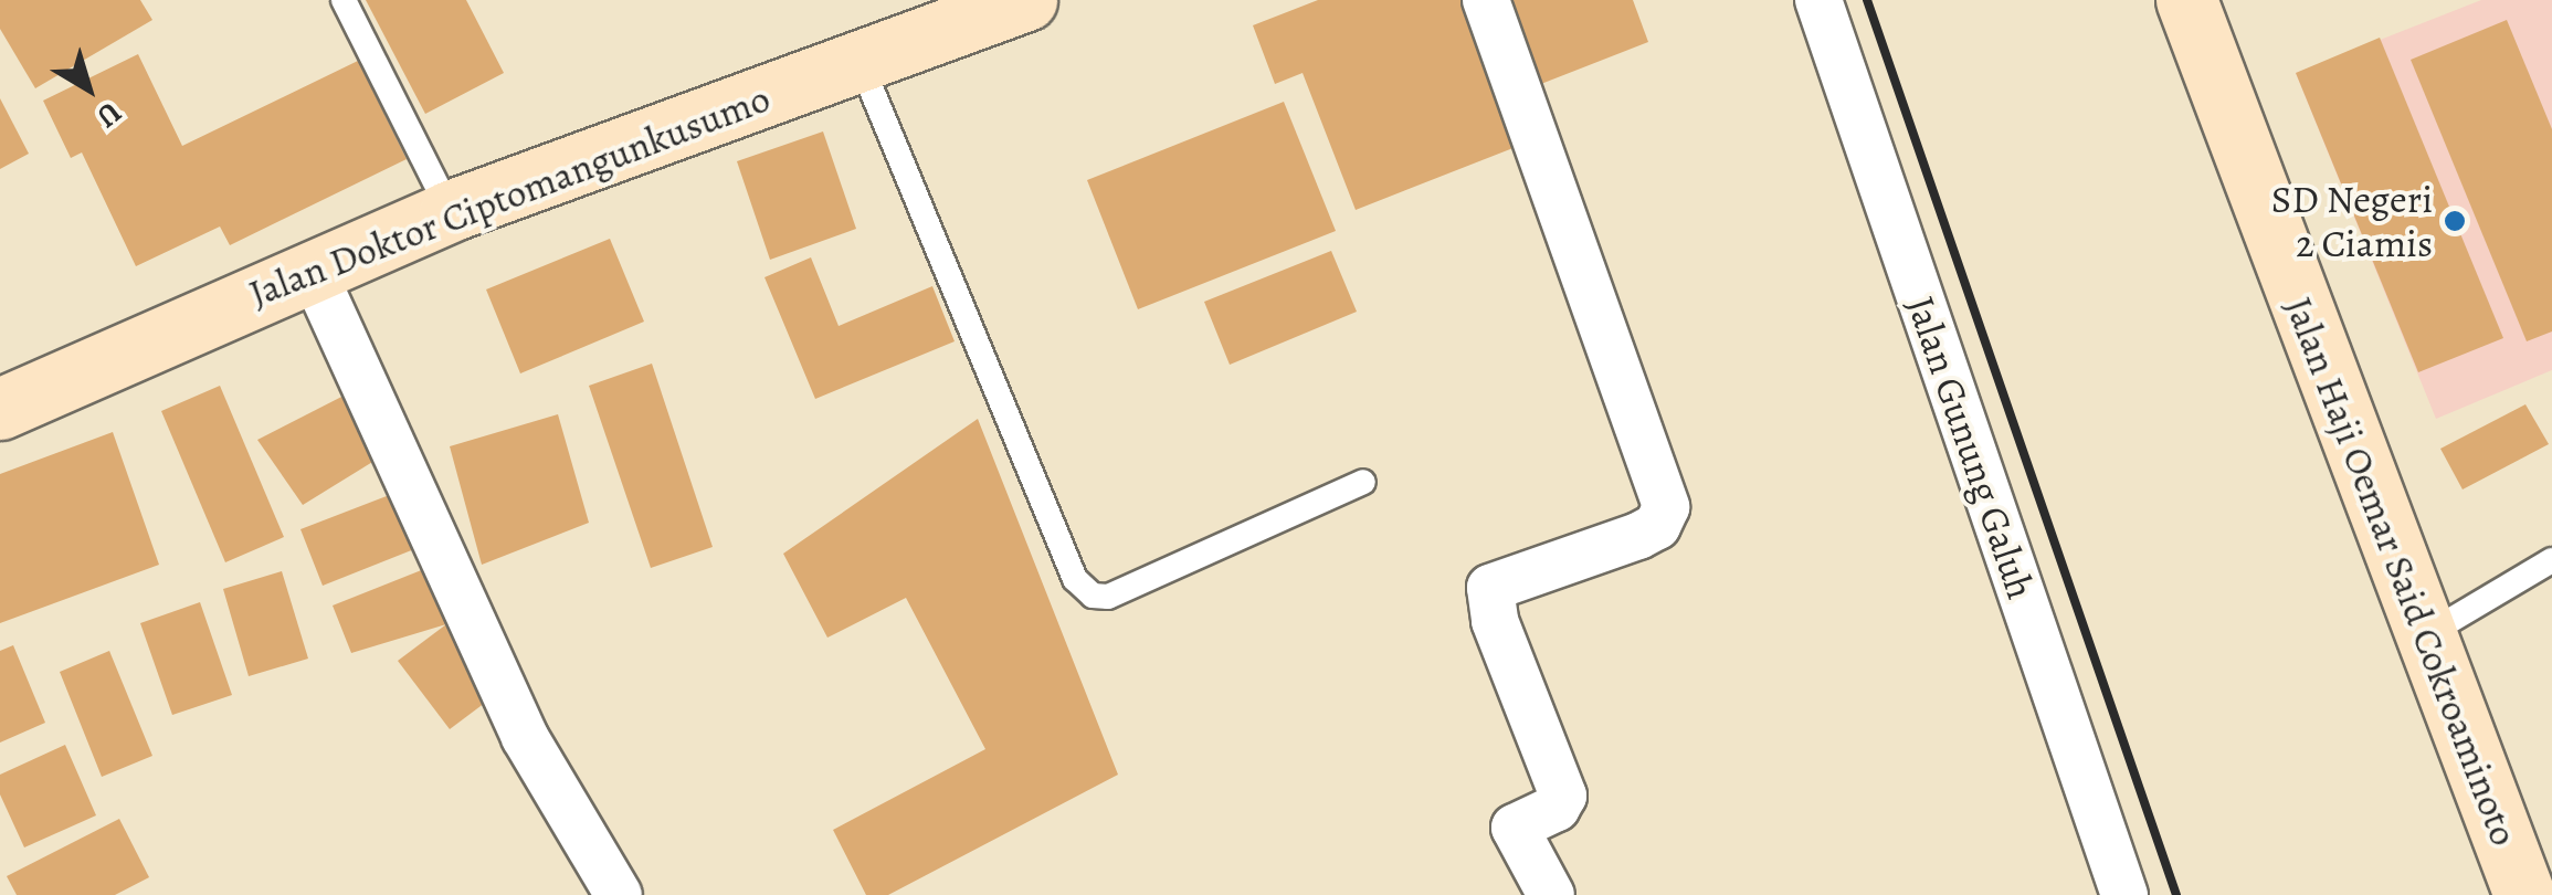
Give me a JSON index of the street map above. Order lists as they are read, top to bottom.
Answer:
{
  "streets": {
    "main road": ["Jalan Doktor Ciptomangunkusumo", "Jalan Haji Oemar Said Cokroaminoto"],
    "street": ["Jalan Gunung Galuh"]
  },
  "places": ["SD Negeri 2 Ciamis"],
  "north": "bottom right"
}
